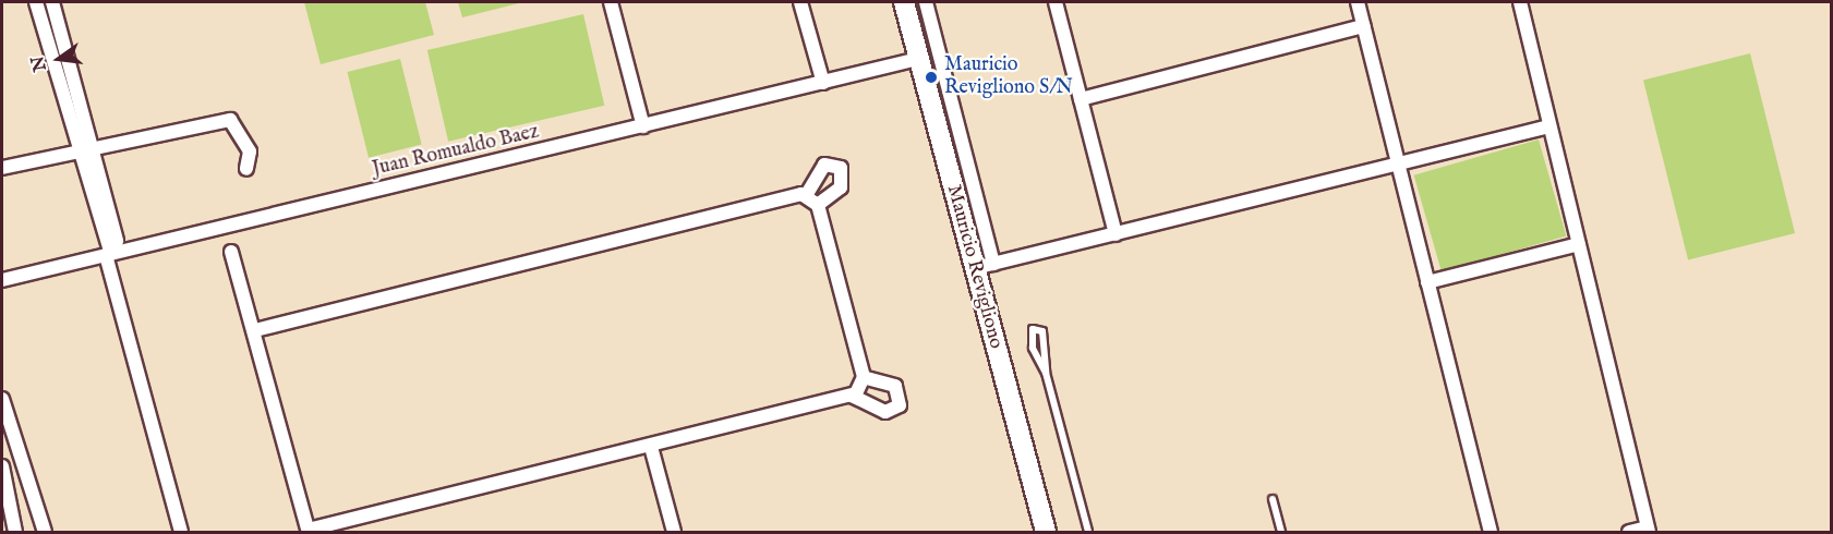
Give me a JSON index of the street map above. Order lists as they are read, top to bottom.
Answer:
{
  "streets": {
    "main road": ["Mauricio Revigliono"],
    "street": ["Juan Romualdo Baez"]
  },
  "crossings": [
    ["Juan Romualdo Baez", "Mauricio Revigliono"]
  ],
  "places": ["Mauricio Revigliono S/N"],
  "north": "left"
}
